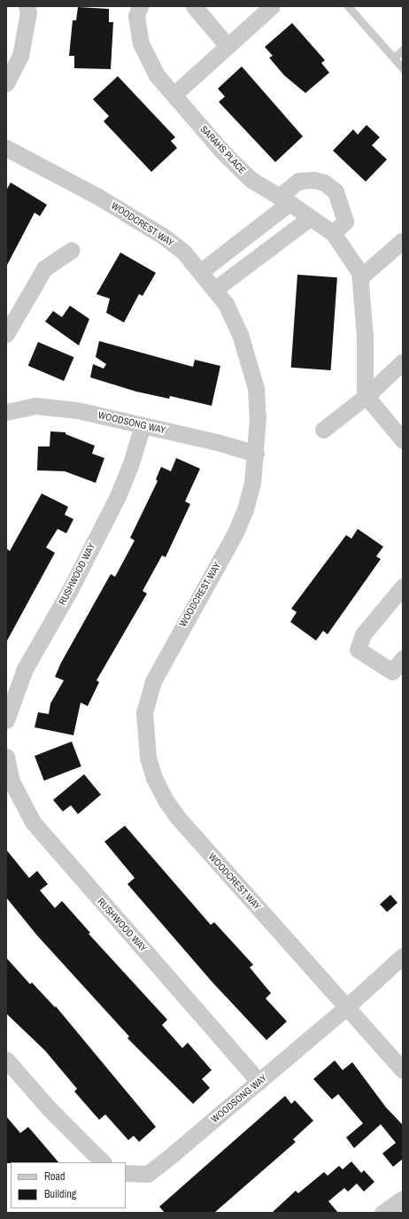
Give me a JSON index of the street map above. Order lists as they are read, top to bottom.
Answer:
{
  "streets": {
    "street": [
      "SARAHS PLACE",
      "WOODCREST WAY",
      "WOODSONG WAY",
      "RUSHWOOD WAY"
    ]
  },
  "crossings": [
    ["WOODCREST WAY", "WOODSONG WAY"],
    ["WOODSONG WAY", "RUSHWOOD WAY"]
  ],
  "legend": ["Road", "Building"]
}
